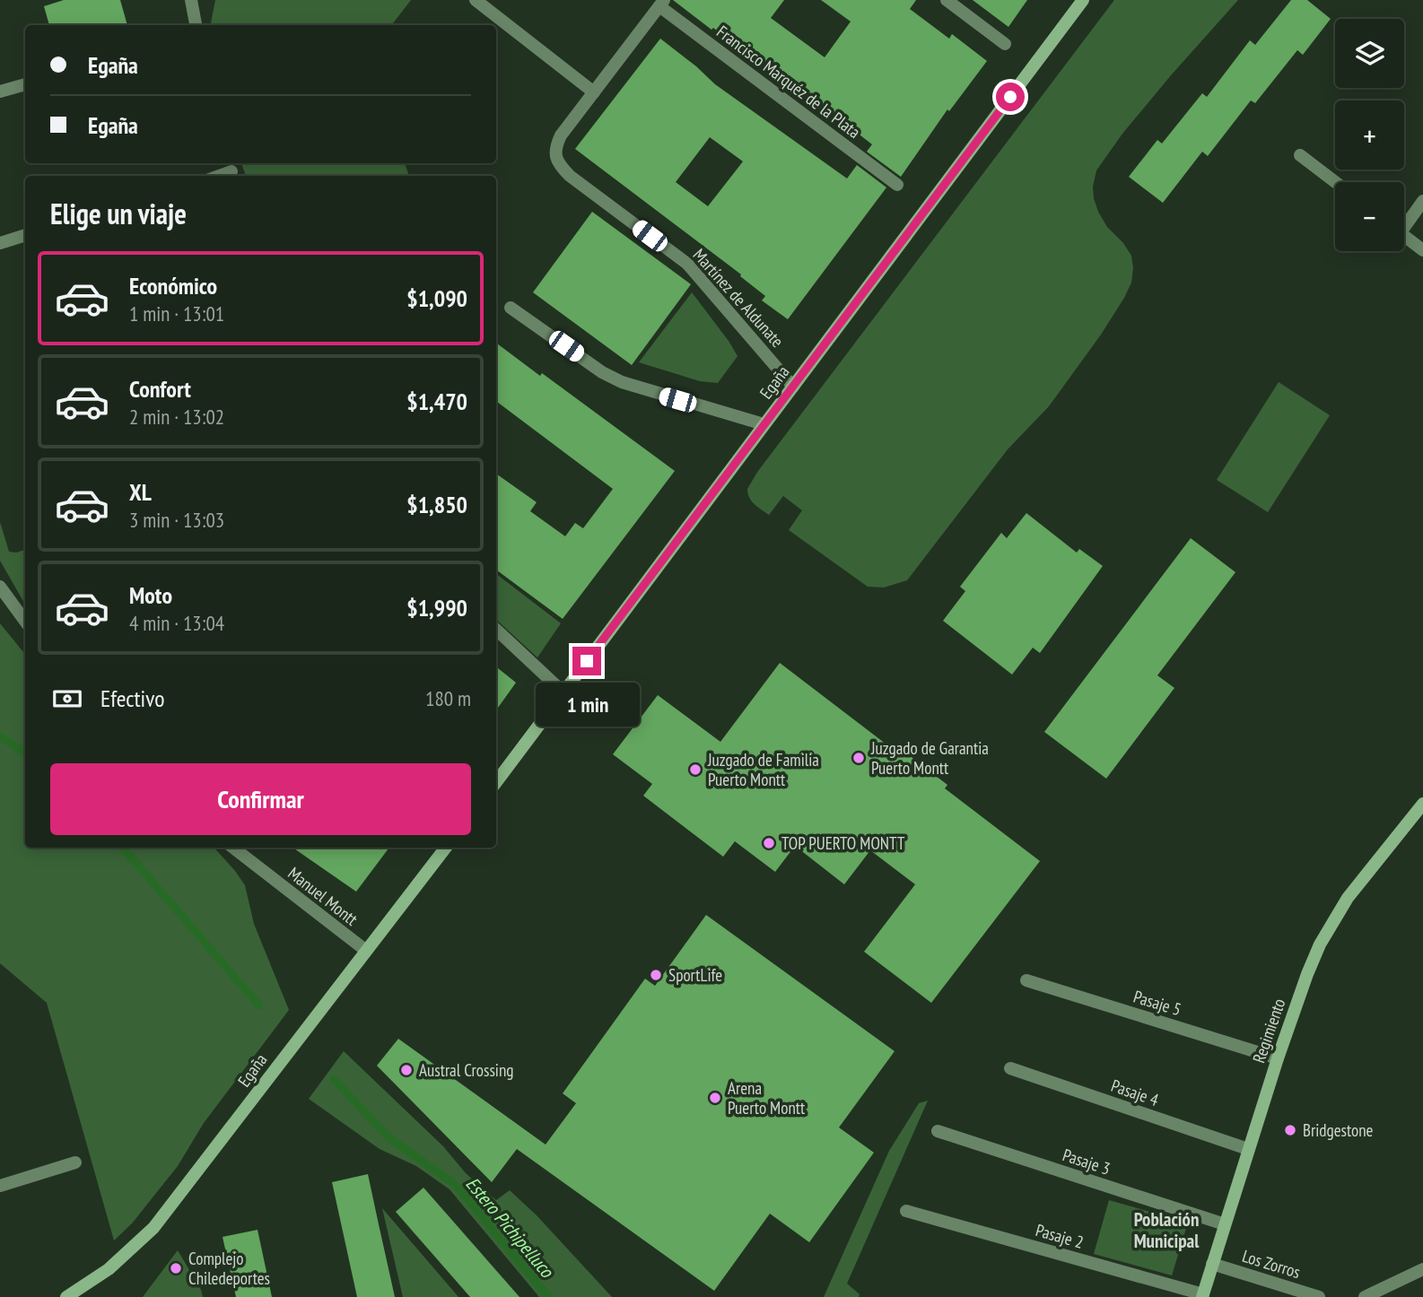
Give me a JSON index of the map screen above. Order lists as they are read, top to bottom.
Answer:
{
  "streets": {
    "main road": ["Egaña", "Regimiento"],
    "street": [
      "Francisco Marquéz de la Plata",
      "Martínez de Aldunate",
      "Manuel Montt",
      "Pasaje 5",
      "Pasaje 4",
      "Pasaje 3",
      "Pasaje 2",
      "Los Zorros"
    ]
  },
  "crossings": [
    ["Martínez de Aldunate", "Egaña"],
    ["Egaña", "Manuel Montt"],
    ["Pasaje 5", "Regimiento"],
    ["Regimiento", "Pasaje 4"],
    ["Regimiento", "Pasaje 3"],
    ["Regimiento", "Pasaje 2"],
    ["Regimiento", "Los Zorros"]
  ],
  "districts": ["Población Municipal"],
  "water": ["Estero Pichipelluco"],
  "places": [
    "Juzgado de Garantia Puerto Montt",
    "Juzgado de Familia Puerto Montt",
    "TOP PUERTO MONTT",
    "SportLife",
    "Austral Crossing",
    "Arena Puerto Montt",
    "Bridgestone",
    "Complejo Chiledeportes"
  ],
  "page": {
    "map_buttons": ["+", "−"],
    "banner": ["Egaña", "Egaña"],
    "heading": "Elige un viaje",
    "list": [
      {
        "name": "Económico",
        "note": "1 min · 13:01",
        "value": "$1,090"
      },
      {
        "name": "Confort",
        "note": "2 min · 13:02",
        "value": "$1,470"
      },
      {
        "name": "XL",
        "note": "3 min · 13:03",
        "value": "$1,850"
      },
      {
        "name": "Moto",
        "note": "4 min · 13:04",
        "value": "$1,990"
      }
    ],
    "pay": ["Efectivo", "180 m"],
    "bubble": "1 min",
    "buttons": "Confirmar"
  }
}
